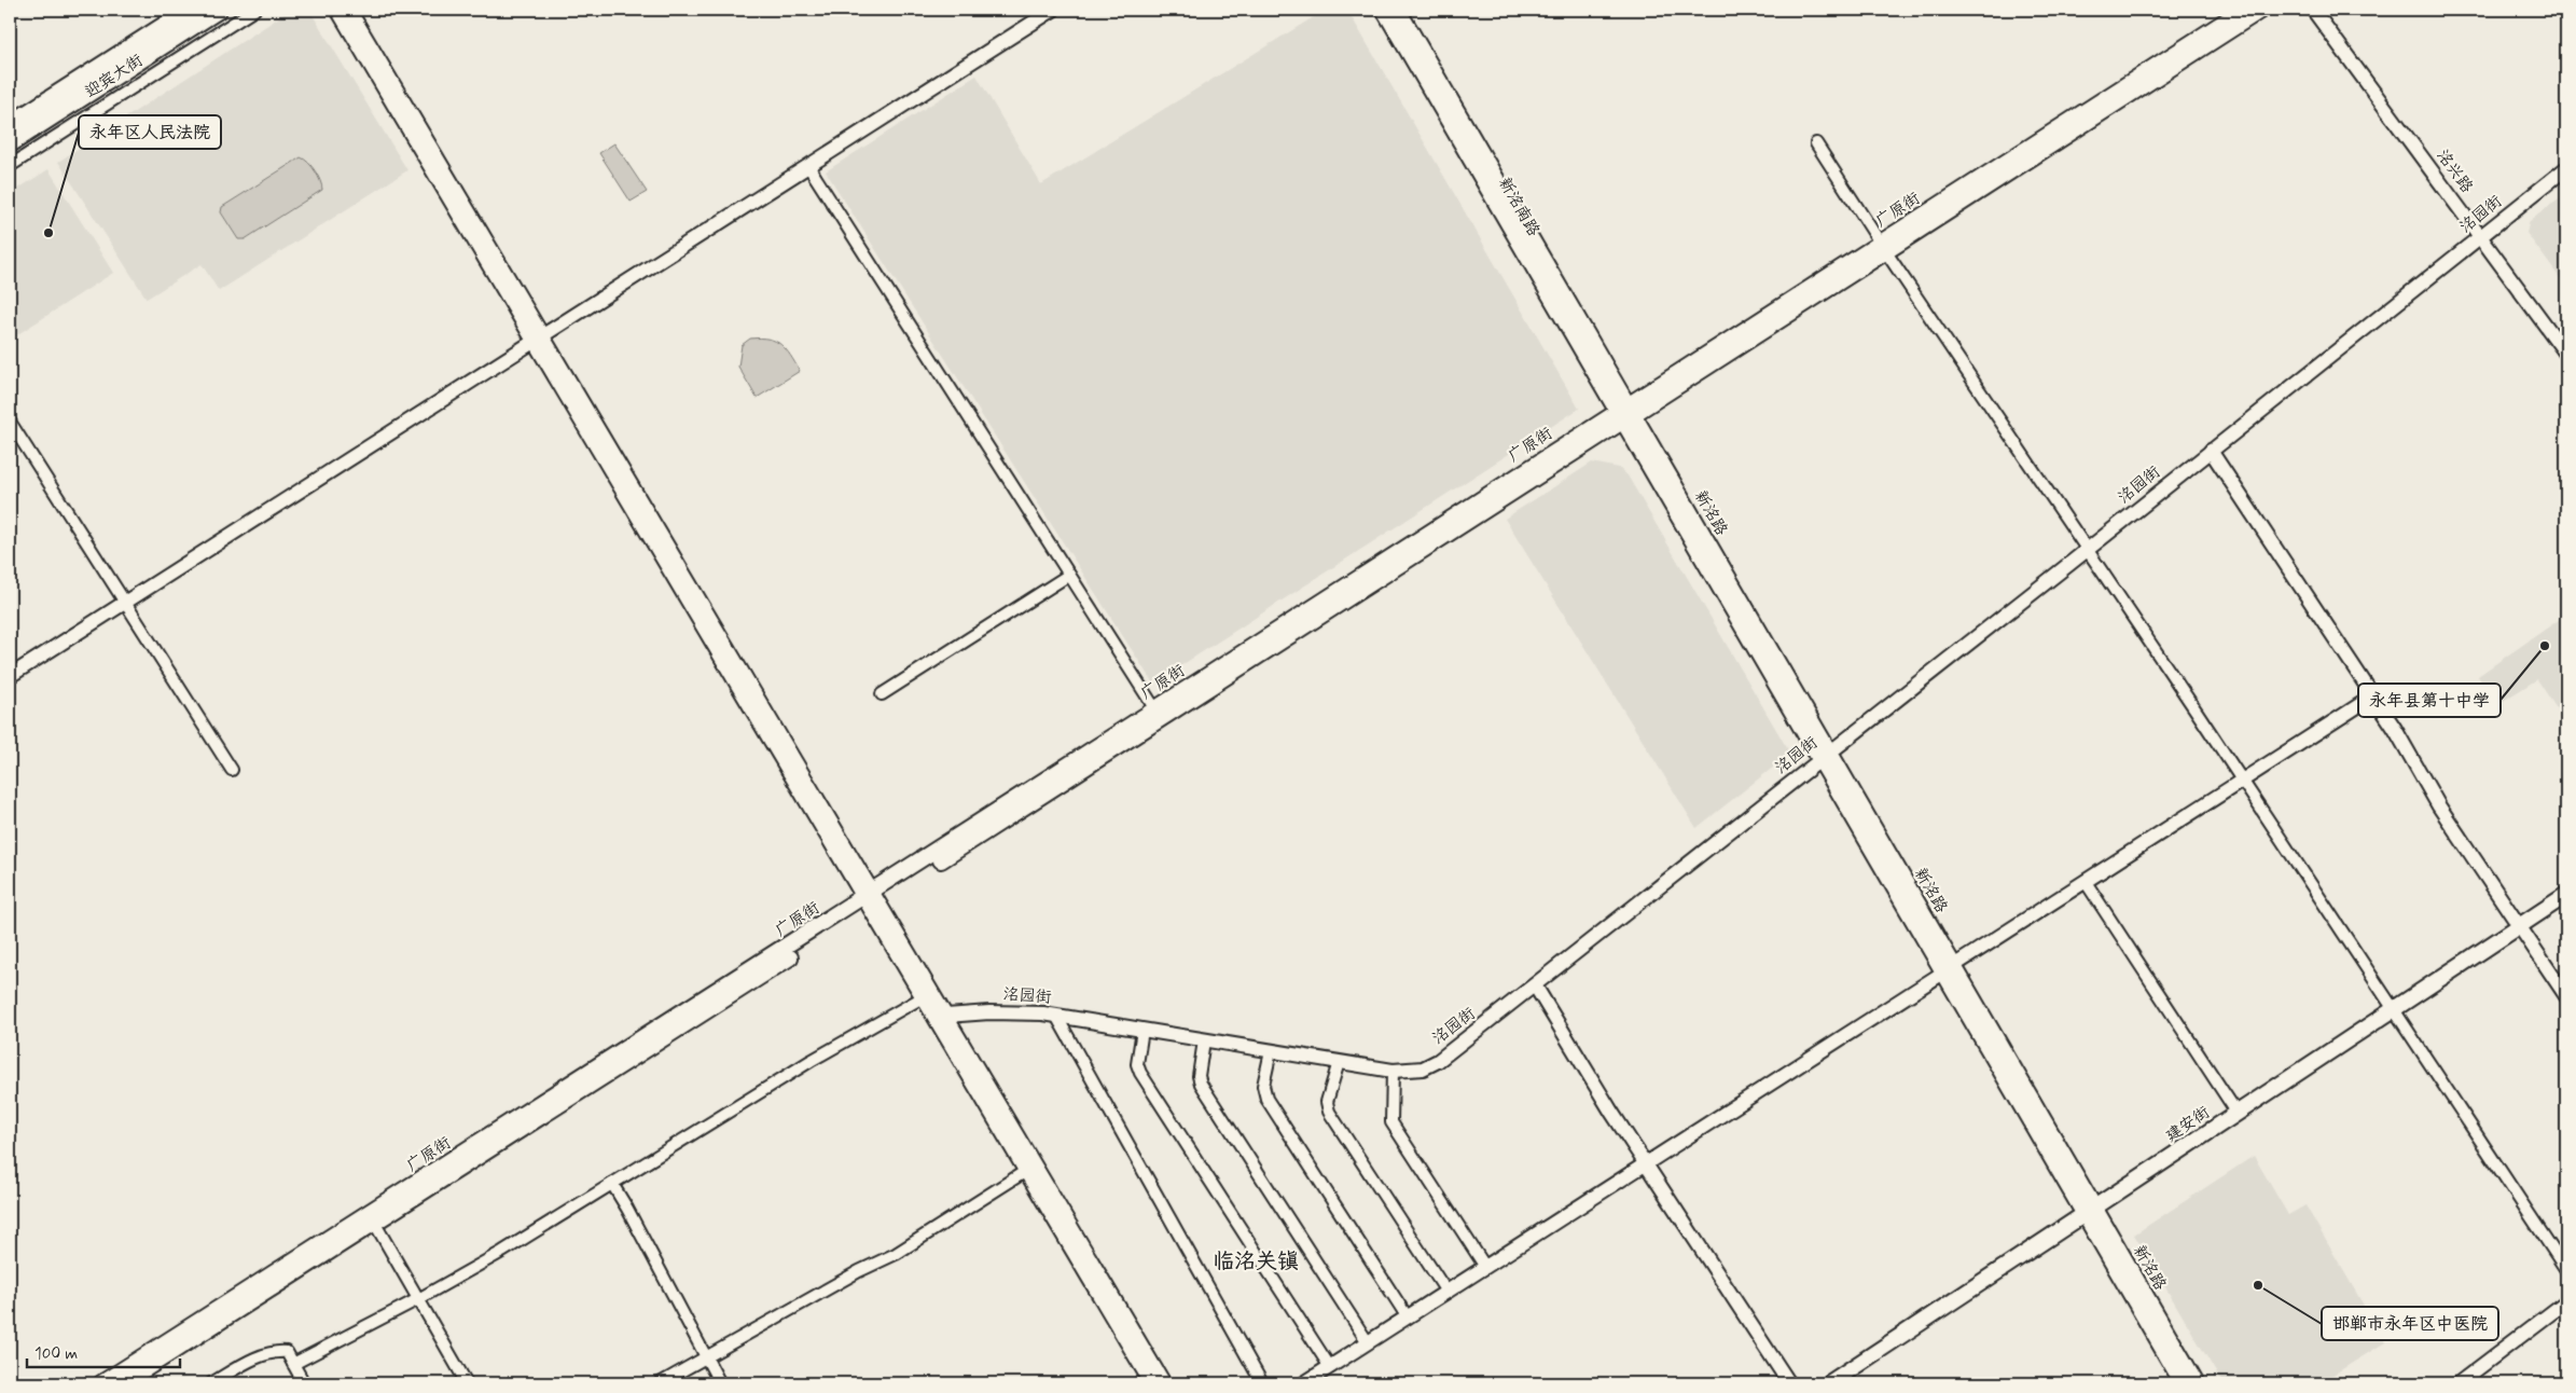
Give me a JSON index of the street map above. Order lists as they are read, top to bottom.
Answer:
{
  "streets": {
    "main road": [
      "迎宾大街",
      "新洺南路",
      "广原街",
      "新洺路",
      "建安街"
    ],
    "street": ["洺兴路", "洺园街"]
  },
  "crossings": [
    ["洺兴路", "洺园街"],
    ["新洺南路", "广原街"],
    ["新洺南路", "新洺路"],
    ["广原街", "新洺路"],
    ["洺园街", "新洺路"],
    ["新洺路", "建安街"]
  ],
  "districts": ["临洺关镇"],
  "places": ["永年区人民法院", "永年县第十中学", "邯郸市永年区中医院"],
  "scale_bar": "100 m"
}
